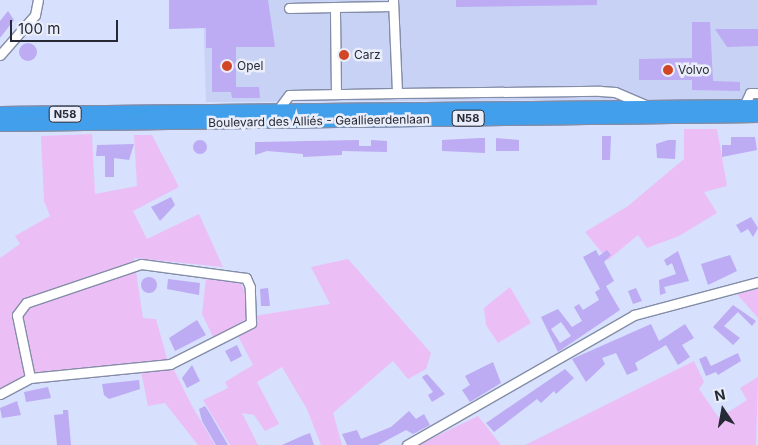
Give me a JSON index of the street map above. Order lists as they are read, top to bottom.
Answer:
{
  "streets": {
    "highway": ["N58", "Boulevard des Alliés - Geallieerdenlaan"]
  },
  "places": ["Carz", "Opel", "Volvo"],
  "scale_bar": "100 m",
  "north": "top"
}
